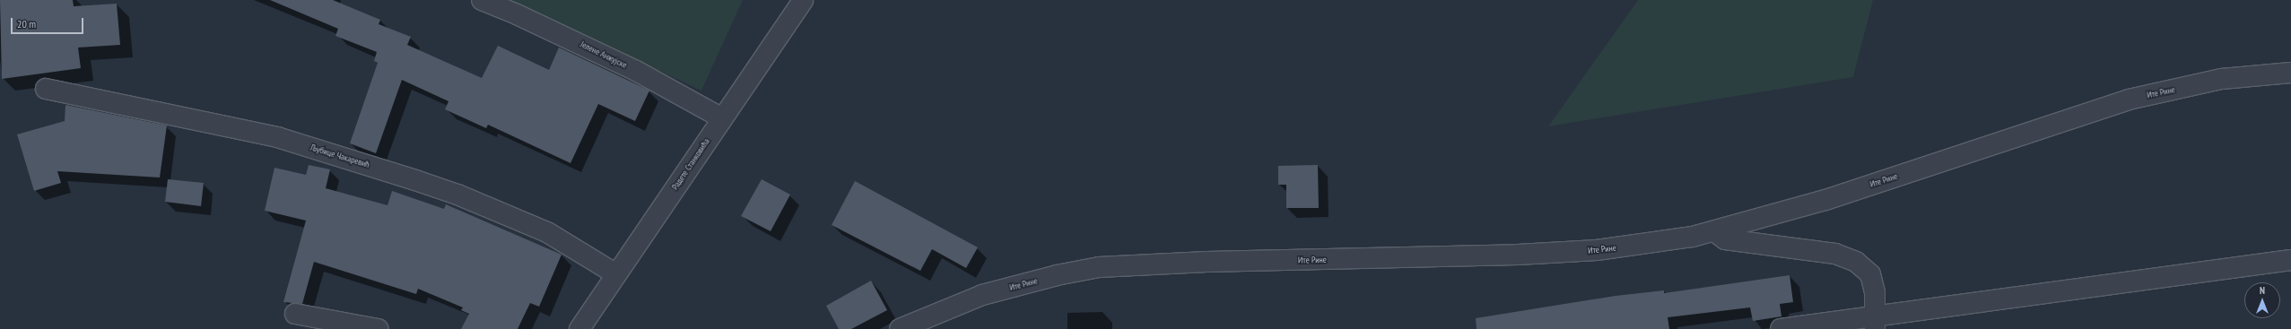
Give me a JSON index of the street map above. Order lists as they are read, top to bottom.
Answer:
{
  "streets": {
    "street": [
      "Јелене Анжујске",
      "Ите Рине",
      "Љубице Чакаревић",
      "Радете Станковића"
    ]
  },
  "crossings": [
    ["Јелене Анжујске", "Радете Станковића"],
    ["Љубице Чакаревић", "Радете Станковића"]
  ],
  "scale_bar": "20 m",
  "north": "top"
}
